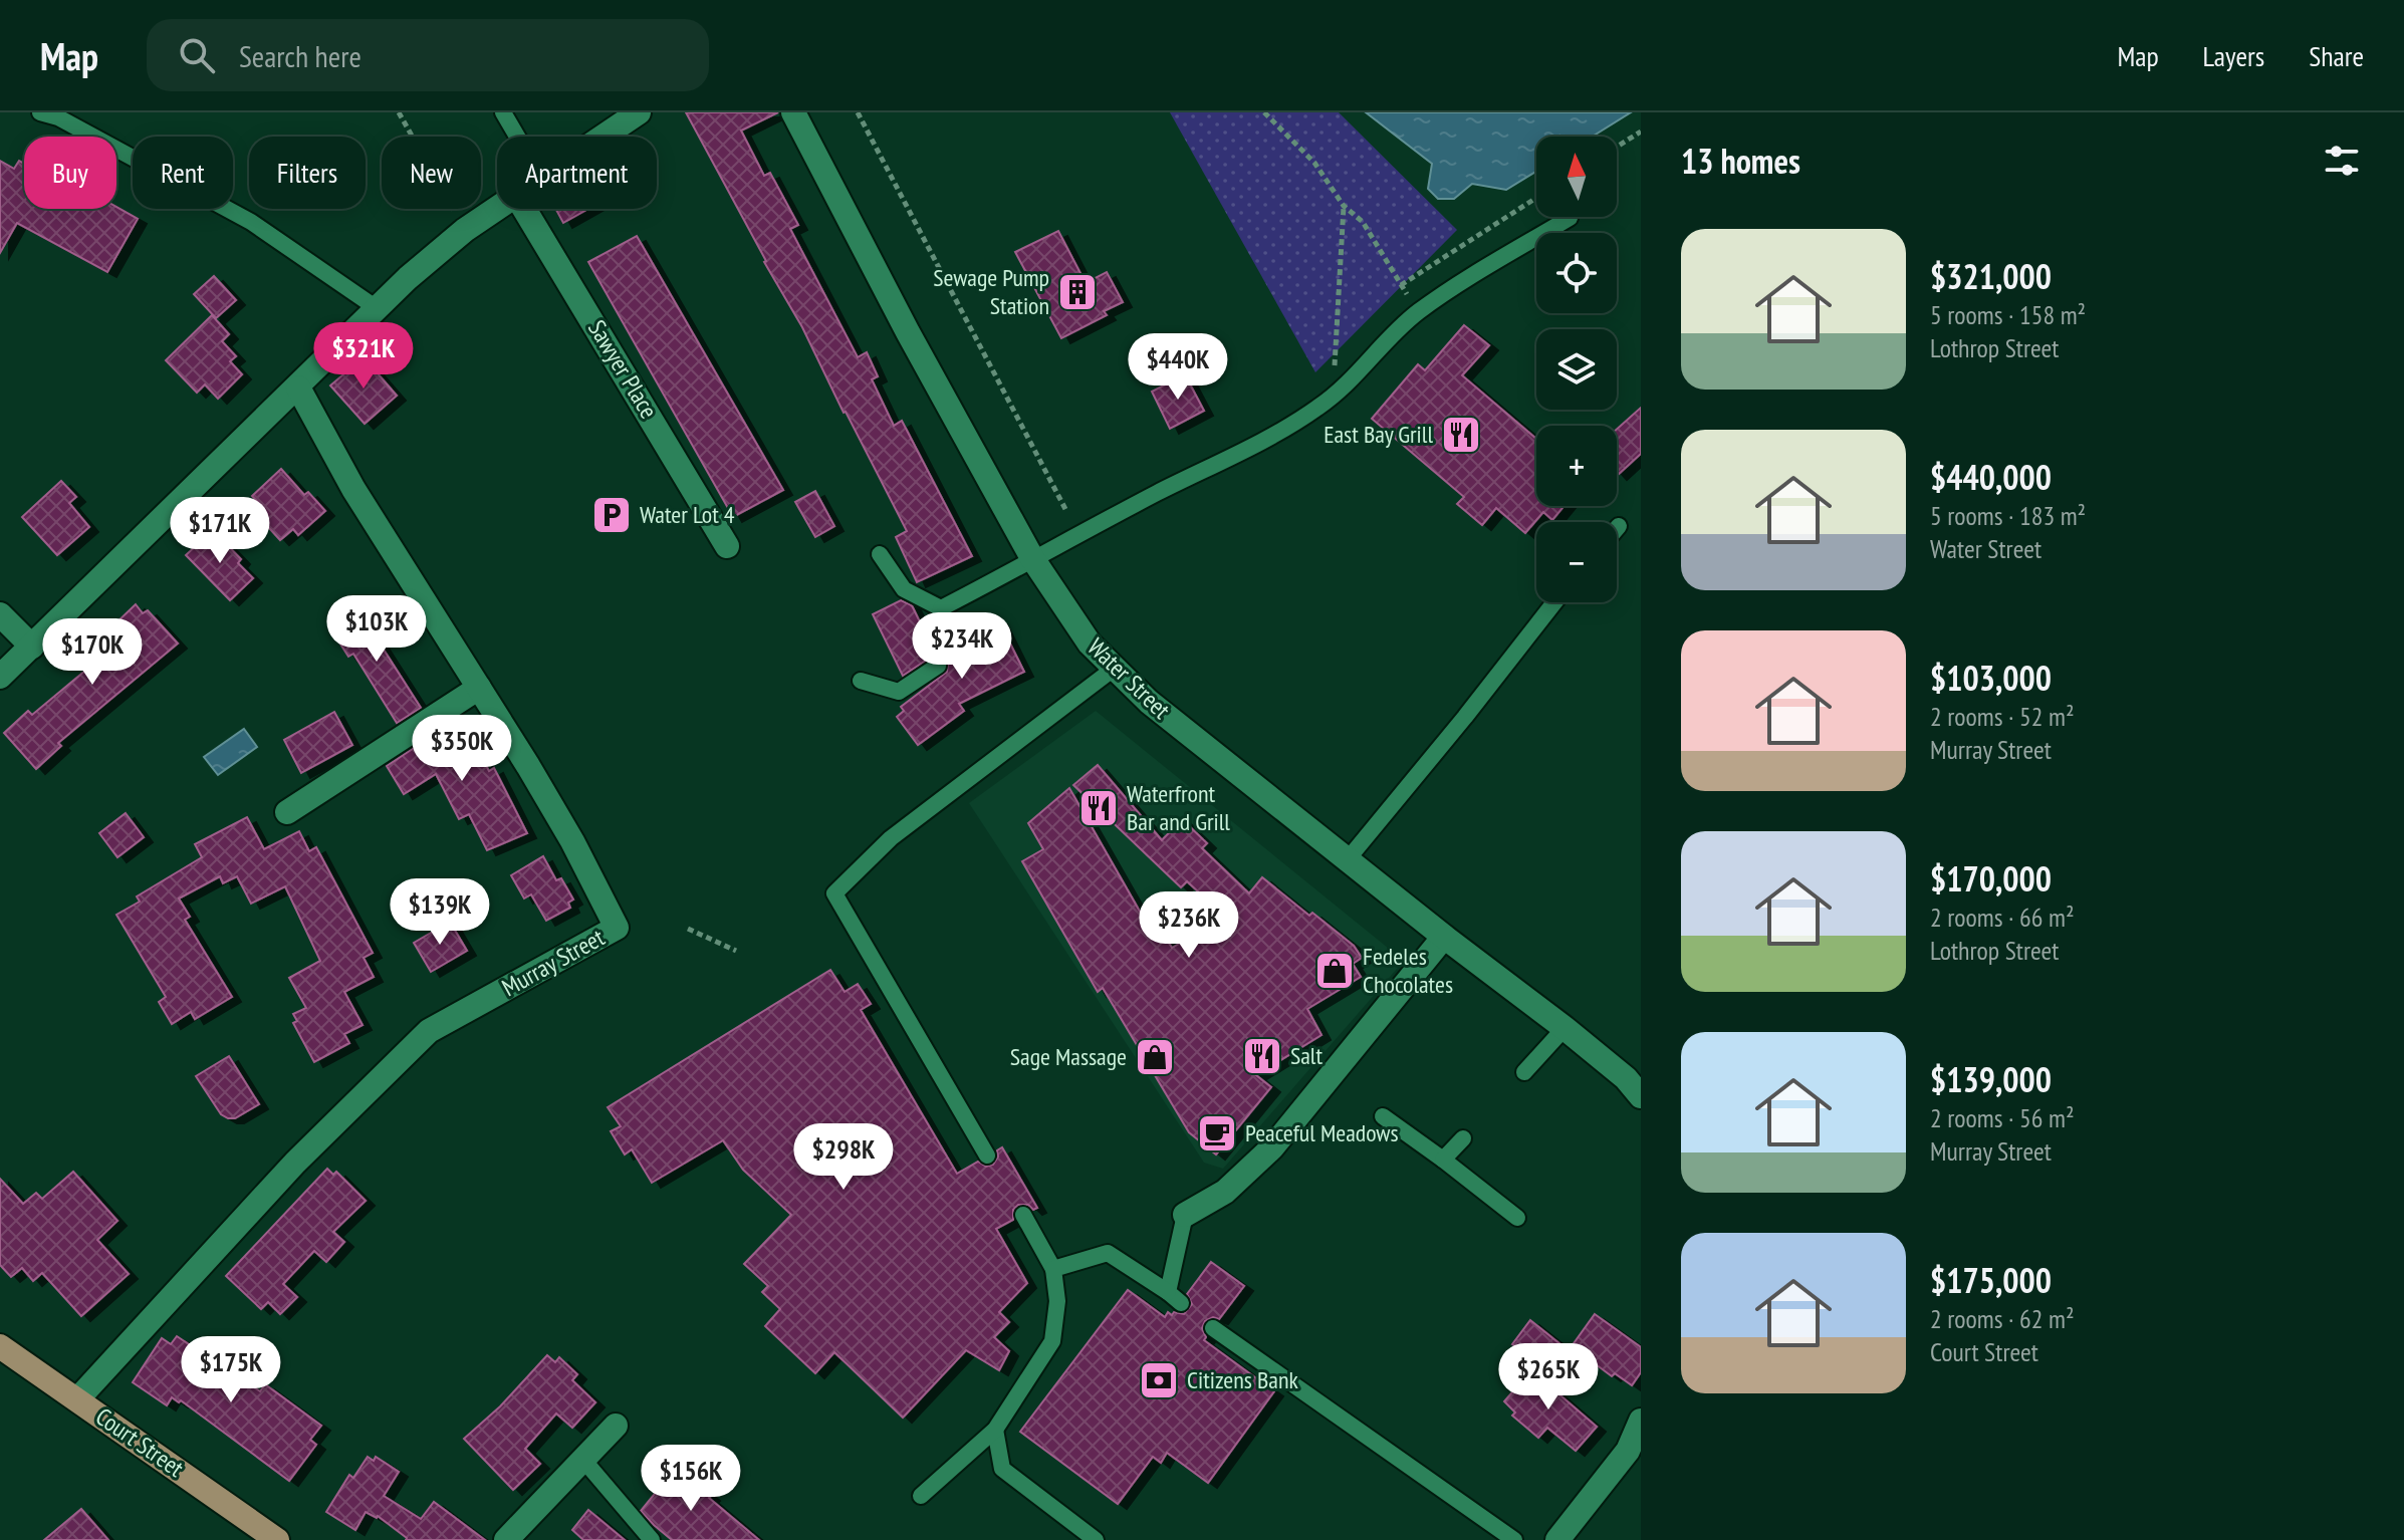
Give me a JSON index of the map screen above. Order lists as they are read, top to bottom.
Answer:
{
  "streets": {
    "main road": ["Court Street"],
    "street": ["Sawyer Place", "Water Street", "Murray Street"]
  },
  "crossings": [
    ["Murray Street", "Court Street"]
  ],
  "places": {
    "building": ["Sewage Pump Station"],
    "restaurant": ["East Bay Grill", "Waterfront Bar and Grill", "Salt"],
    "parking": ["Water Lot 4"],
    "shop": ["Fedeles Chocolates", "Sage Massage"],
    "cafe": ["Peaceful Meadows"],
    "bank": ["Citizens Bank"]
  },
  "north": "top",
  "page": {
    "header": "Map",
    "search": "Search here",
    "nav": ["Map", "Layers", "Share"],
    "heading": "13 homes",
    "map_buttons": ["+", "−"],
    "chip": [
      "Buy",
      "Rent",
      "Filters",
      "New",
      "Apartment"
    ],
    "list": [
      {
        "name": "$321,000",
        "note": "5 rooms · 158 m² · Lothrop Street"
      },
      {
        "name": "$440,000",
        "note": "5 rooms · 183 m² · Water Street"
      },
      {
        "name": "$103,000",
        "note": "2 rooms · 52 m² · Murray Street"
      },
      {
        "name": "$170,000",
        "note": "2 rooms · 66 m² · Lothrop Street"
      },
      {
        "name": "$139,000",
        "note": "2 rooms · 56 m² · Murray Street"
      },
      {
        "name": "$175,000",
        "note": "2 rooms · 62 m² · Court Street"
      }
    ],
    "price": [
      "$321K",
      "$440K",
      "$171K",
      "$103K",
      "$234K",
      "$170K",
      "$350K",
      "$139K",
      "$236K",
      "$298K",
      "$175K",
      "$265K",
      "$156K"
    ]
  }
}
